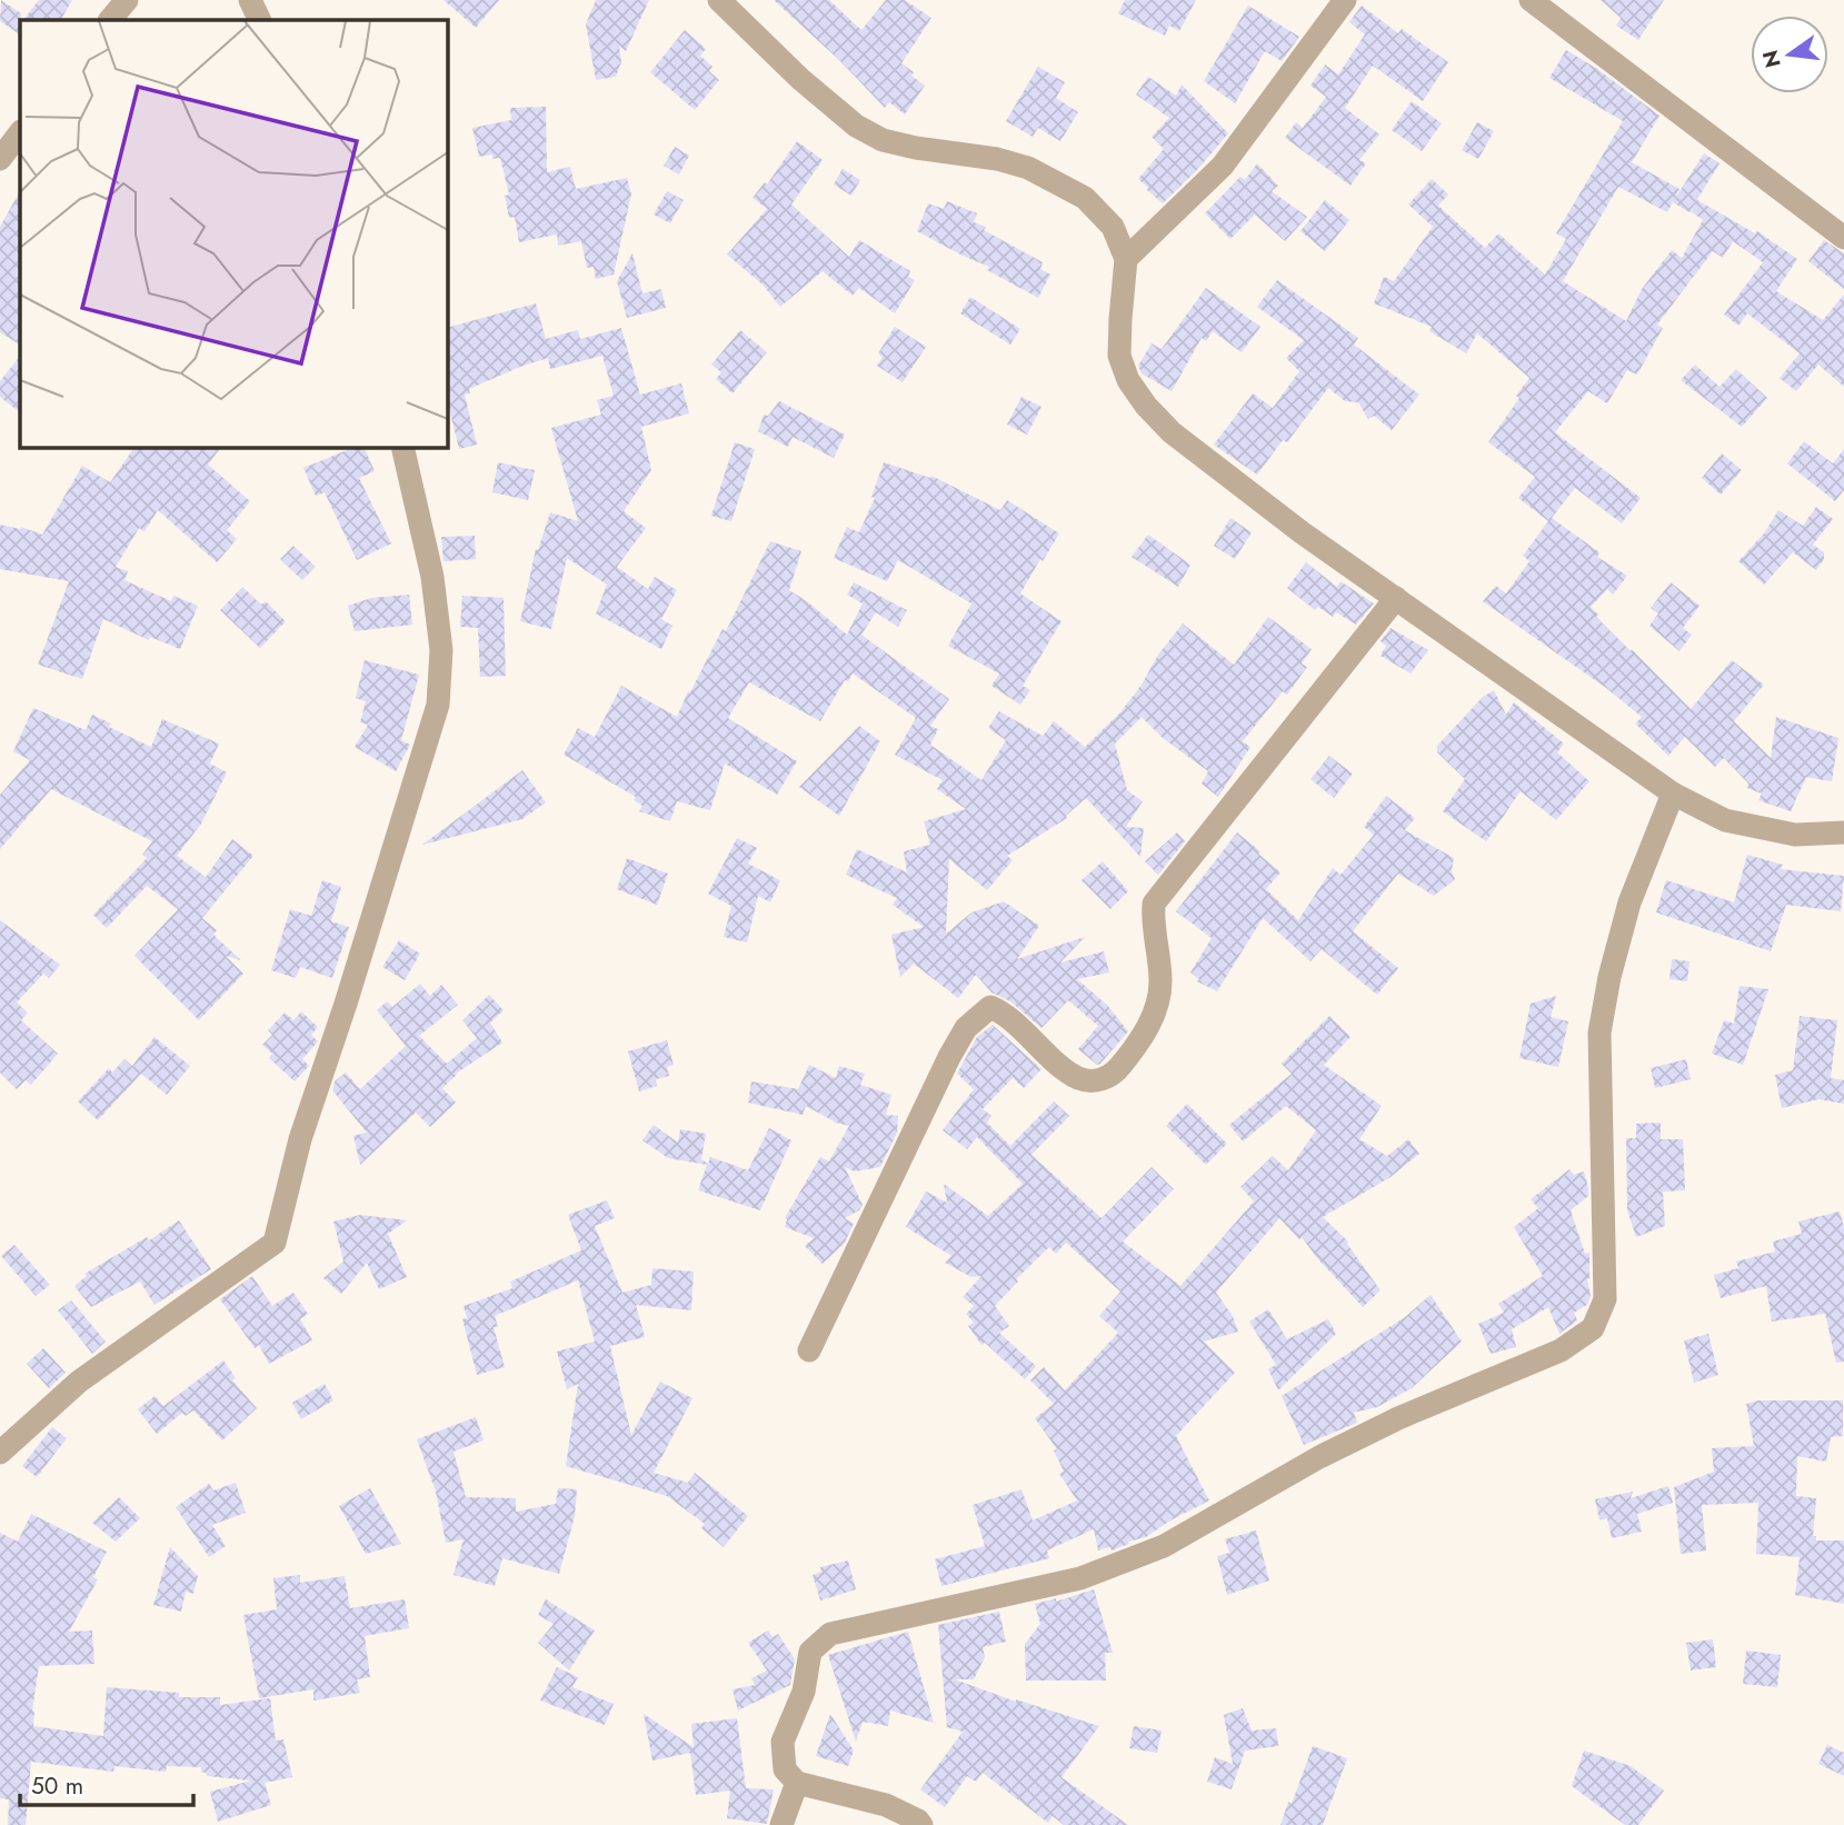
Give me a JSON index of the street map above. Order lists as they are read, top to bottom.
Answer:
{
  "scale_bar": "50 m",
  "north": "left"
}
